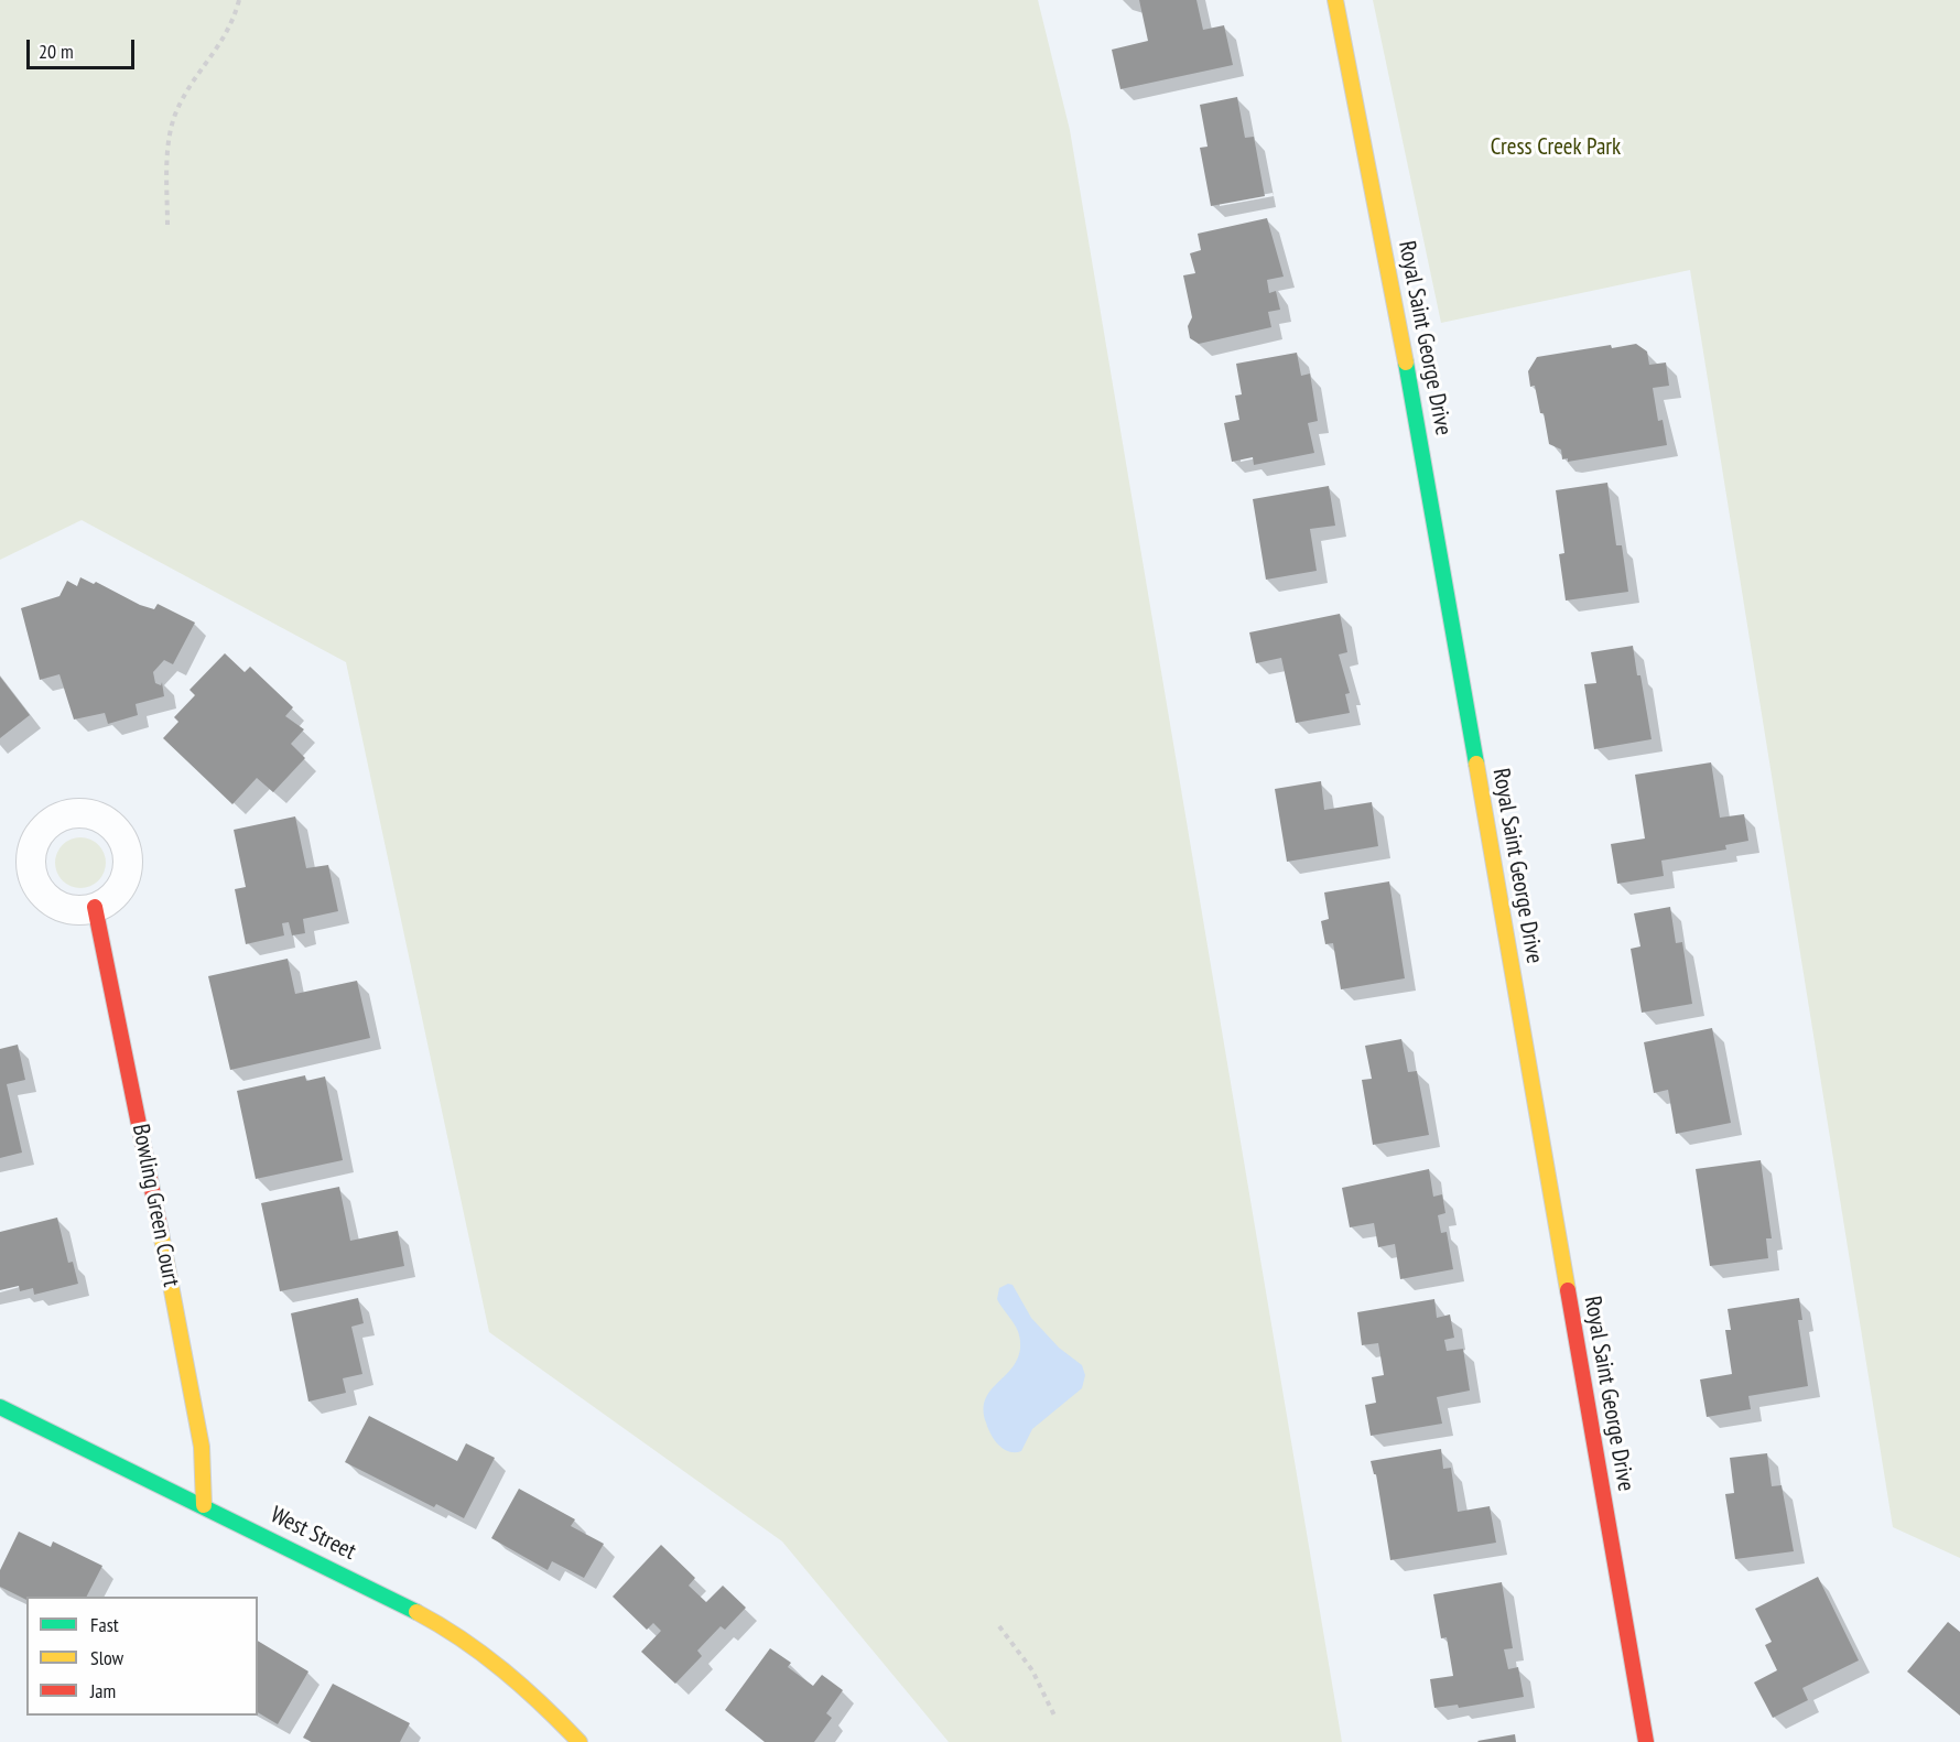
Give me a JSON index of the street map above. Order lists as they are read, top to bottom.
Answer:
{
  "streets": {
    "street": ["Royal Saint George Drive", "Bowling Green Court", "West Street"]
  },
  "crossings": [
    ["Bowling Green Court", "West Street"]
  ],
  "parks": ["Cress Creek Park"],
  "legend": ["Fast", "Slow", "Jam"],
  "scale_bar": "20 m"
}
